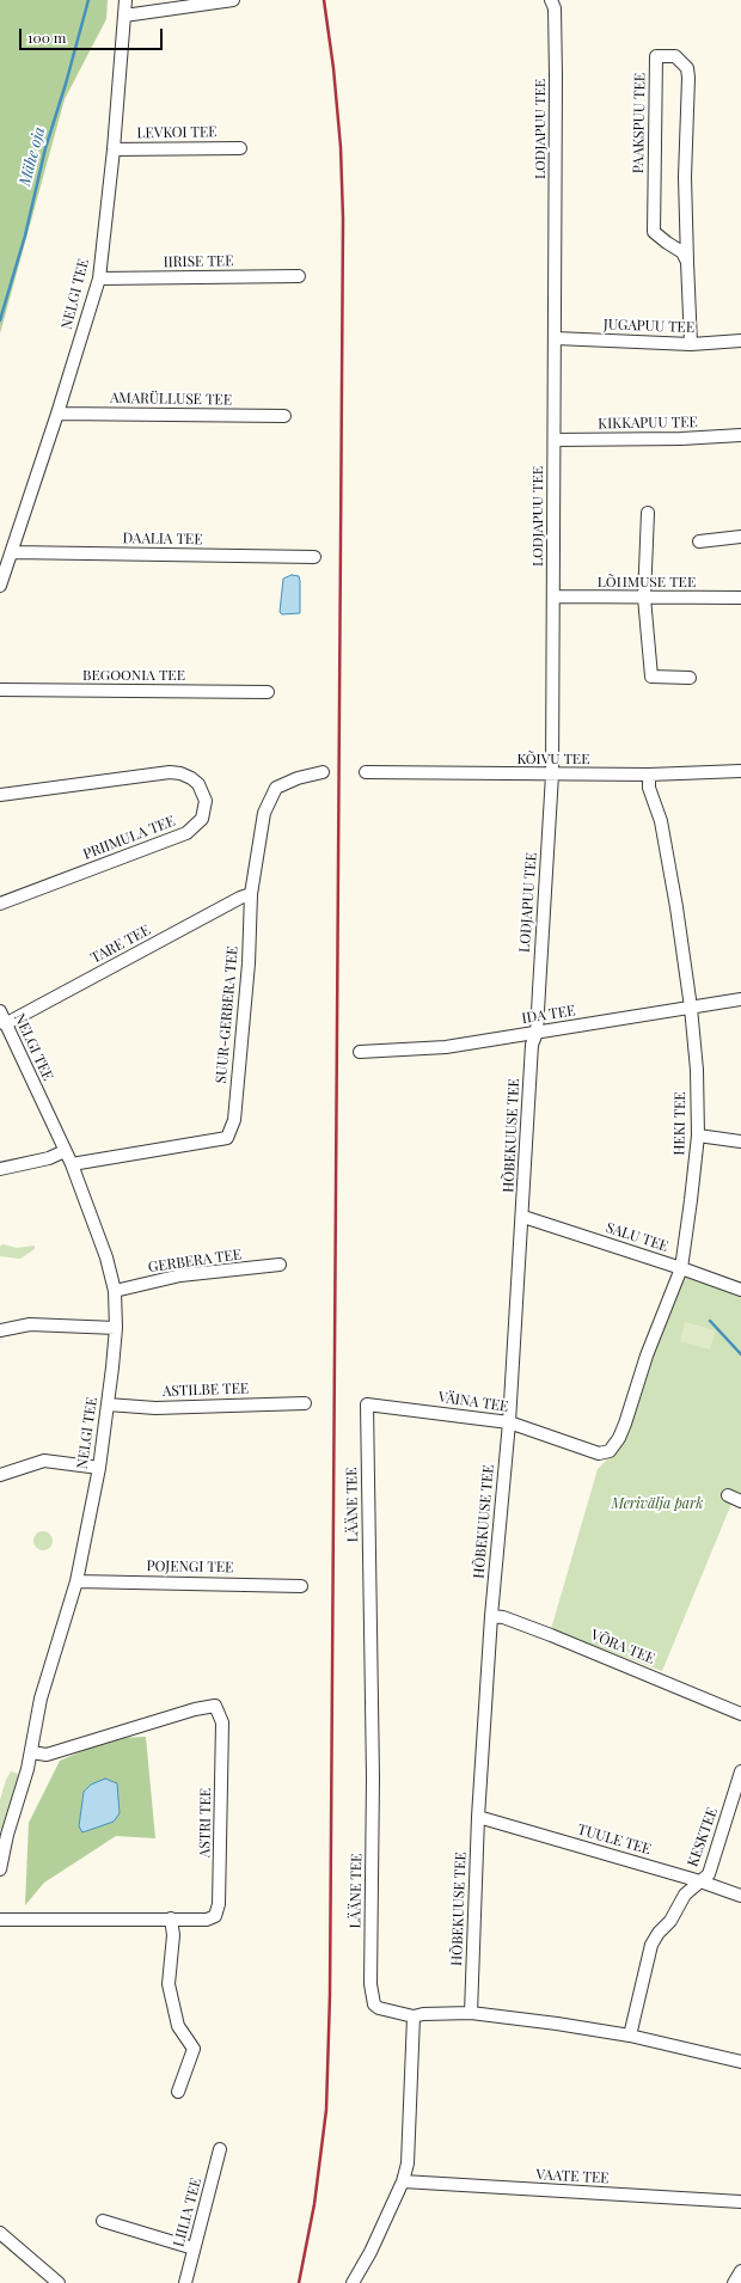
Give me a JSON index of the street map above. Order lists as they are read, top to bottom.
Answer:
{
  "streets": {
    "street": [
      "PAAKSPUU TEE",
      "LODJAPUU TEE",
      "LEVKOI TEE",
      "IIRISE TEE",
      "NELGI TEE",
      "JUGAPUU TEE",
      "AMARÜLLUSE TEE",
      "KIKKAPUU TEE",
      "DAALIA TEE",
      "LÕHMUSE TEE",
      "BEGOONIA TEE",
      "KÕIVU TEE",
      "PRIIMULA TEE",
      "TARE TEE",
      "SUUR-GERBERA TEE",
      "IDA TEE",
      "HEKI TEE",
      "HÕBEKUUSE TEE",
      "SALU TEE",
      "GERBERA TEE",
      "ASTILBE TEE",
      "VÄINA TEE",
      "LÄÄNE TEE",
      "POJENGI TEE",
      "VÕRA TEE",
      "ASTRI TEE",
      "KESKTEE",
      "TUULE TEE",
      "VAATE TEE",
      "LIILIA TEE"
    ]
  },
  "crossings": [
    ["PAAKSPUU TEE", "JUGAPUU TEE"],
    ["LODJAPUU TEE", "JUGAPUU TEE"],
    ["LODJAPUU TEE", "KIKKAPUU TEE"],
    ["LODJAPUU TEE", "LÕHMUSE TEE"],
    ["LODJAPUU TEE", "KÕIVU TEE"],
    ["LODJAPUU TEE", "IDA TEE"],
    ["LODJAPUU TEE", "HÕBEKUUSE TEE"],
    ["LEVKOI TEE", "NELGI TEE"],
    ["IIRISE TEE", "NELGI TEE"],
    ["NELGI TEE", "AMARÜLLUSE TEE"],
    ["NELGI TEE", "DAALIA TEE"],
    ["NELGI TEE", "TARE TEE"],
    ["NELGI TEE", "SUUR-GERBERA TEE"],
    ["NELGI TEE", "GERBERA TEE"],
    ["NELGI TEE", "ASTILBE TEE"],
    ["NELGI TEE", "POJENGI TEE"],
    ["NELGI TEE", "ASTRI TEE"],
    ["KÕIVU TEE", "HEKI TEE"],
    ["TARE TEE", "SUUR-GERBERA TEE"],
    ["IDA TEE", "HEKI TEE"],
    ["IDA TEE", "HÕBEKUUSE TEE"],
    ["HEKI TEE", "SALU TEE"],
    ["HEKI TEE", "VÄINA TEE"],
    ["HÕBEKUUSE TEE", "SALU TEE"],
    ["HÕBEKUUSE TEE", "VÄINA TEE"],
    ["HÕBEKUUSE TEE", "LÄÄNE TEE"],
    ["HÕBEKUUSE TEE", "VÕRA TEE"],
    ["HÕBEKUUSE TEE", "TUULE TEE"],
    ["VÄINA TEE", "LÄÄNE TEE"],
    ["LÄÄNE TEE", "KESKTEE"],
    ["KESKTEE", "TUULE TEE"]
  ],
  "water": ["Mähe oja"],
  "parks": ["Merivälja park"],
  "scale_bar": "100 m"
}
